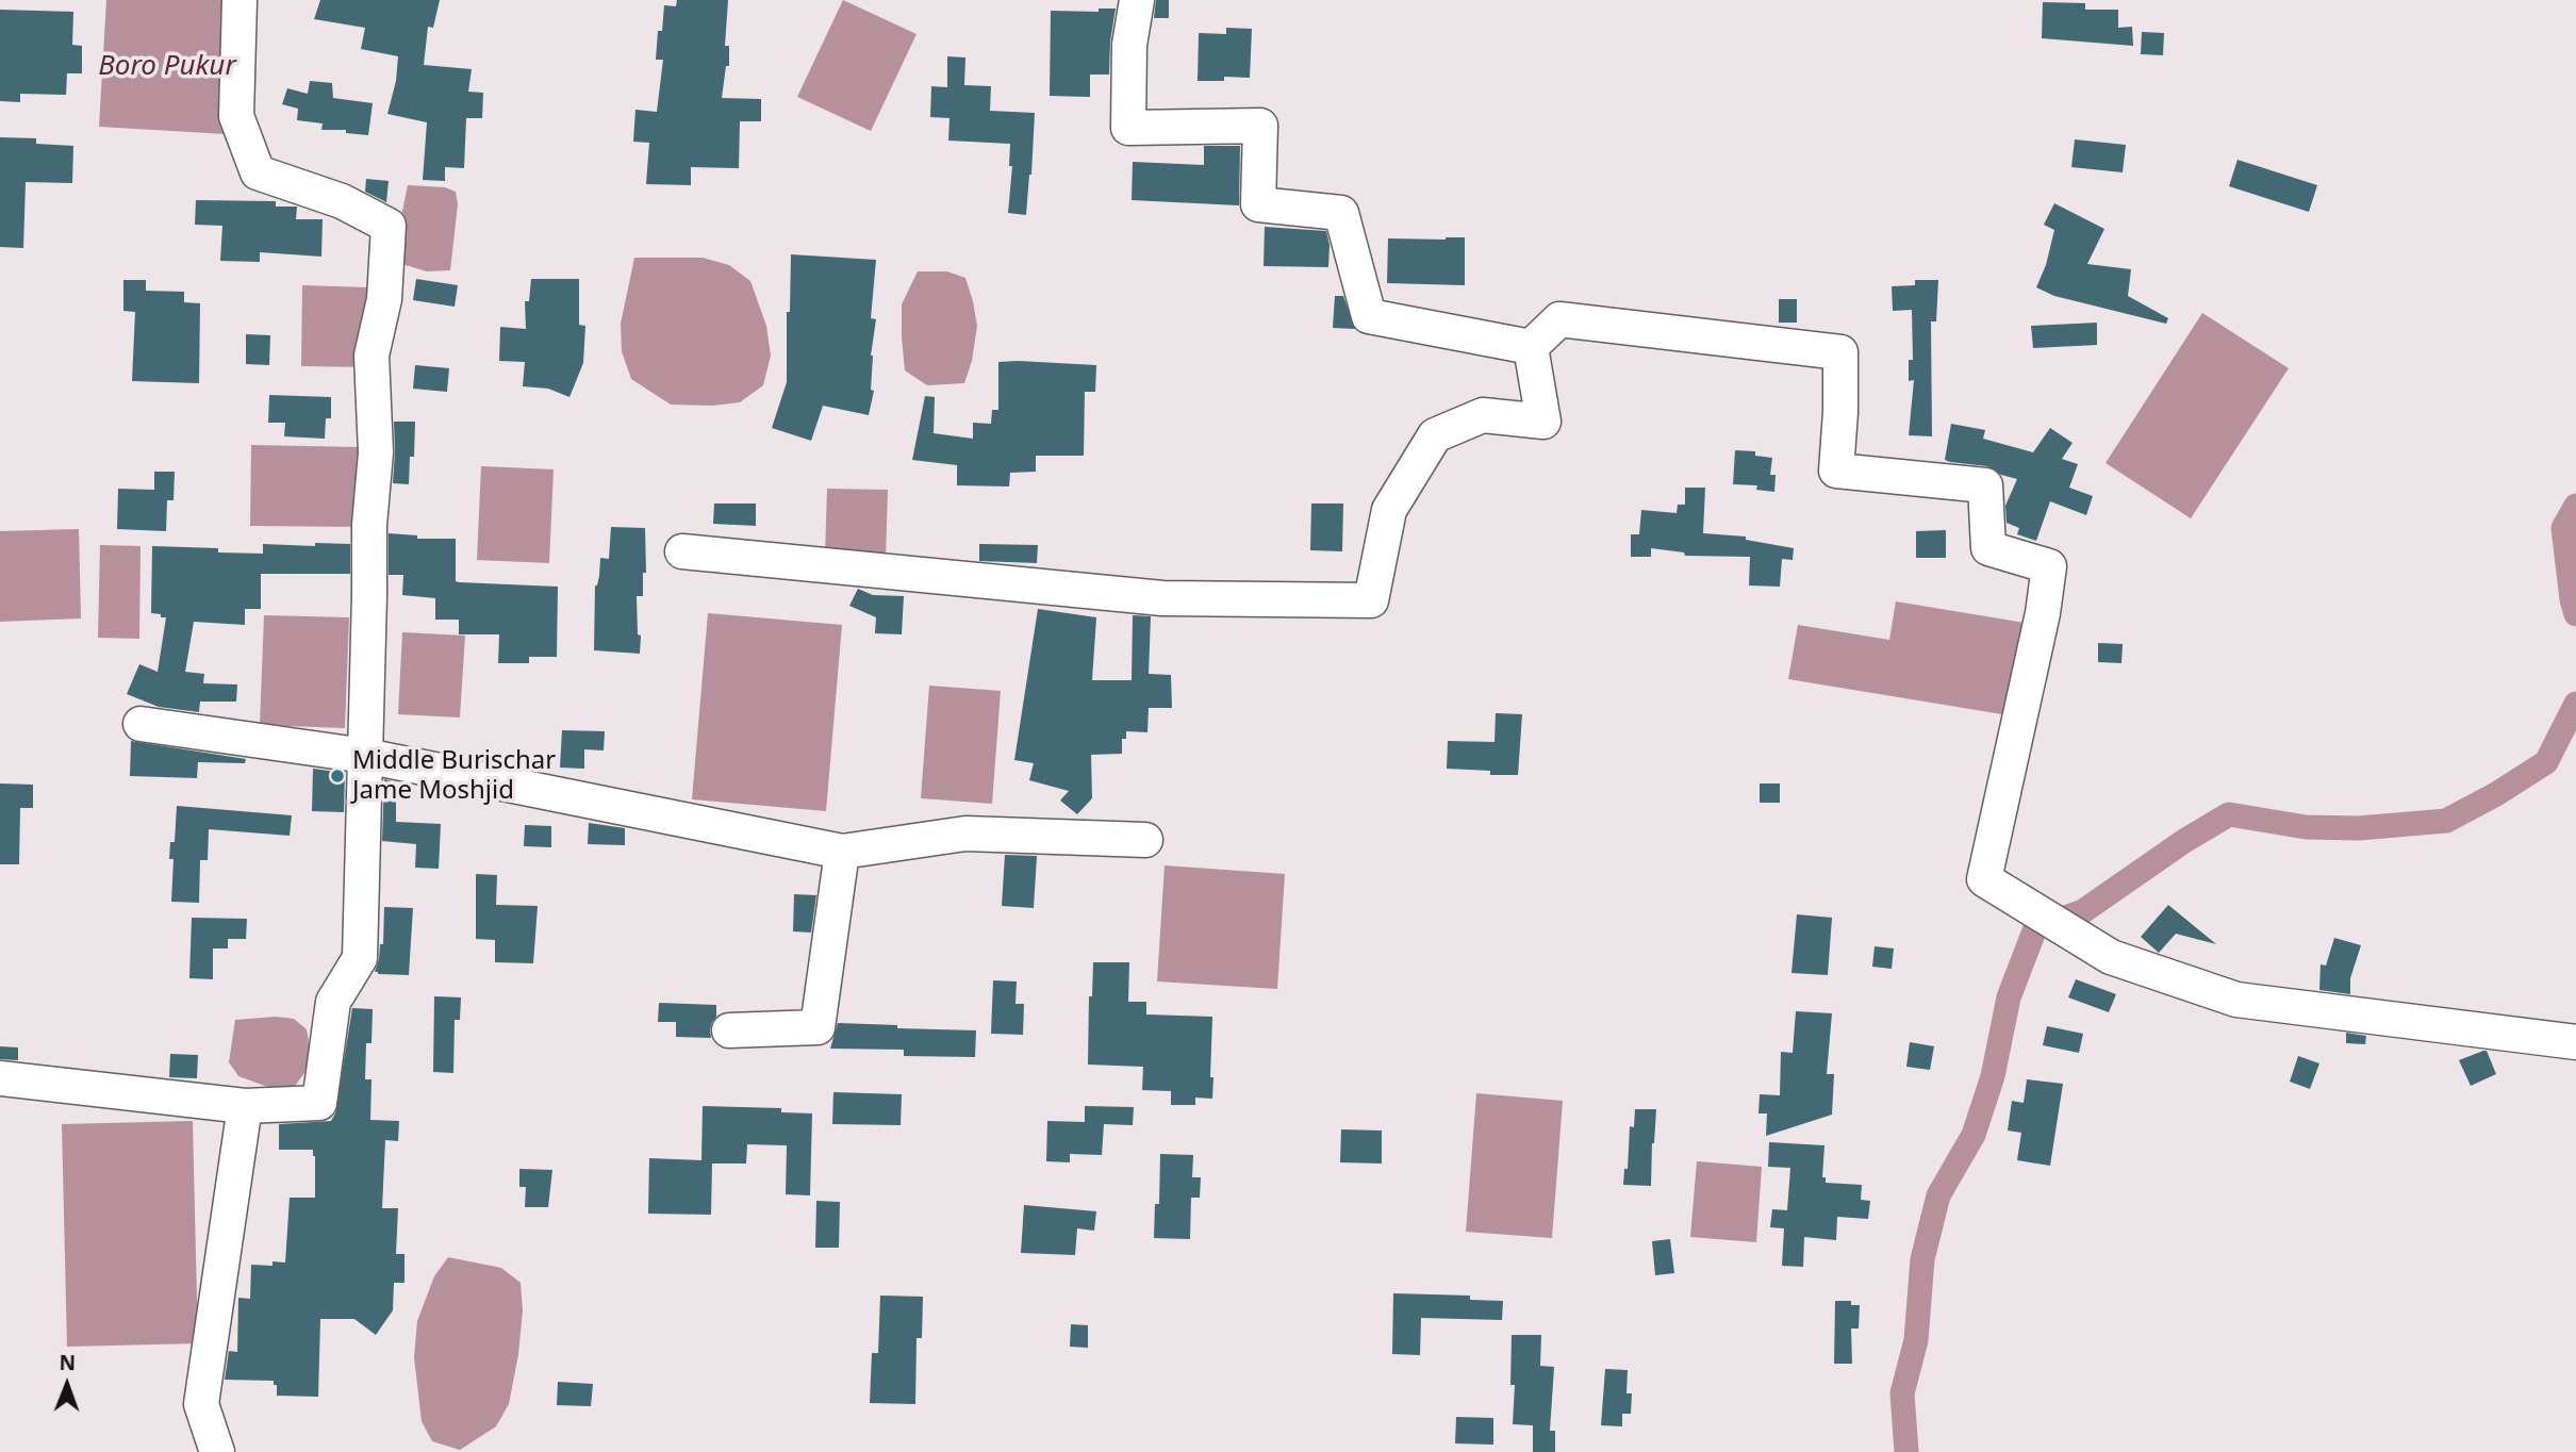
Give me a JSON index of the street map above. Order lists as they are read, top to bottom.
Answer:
{
  "water": ["Boro Pukur"],
  "places": ["Middle Burischar Jame Moshjid"],
  "north": "top"
}
